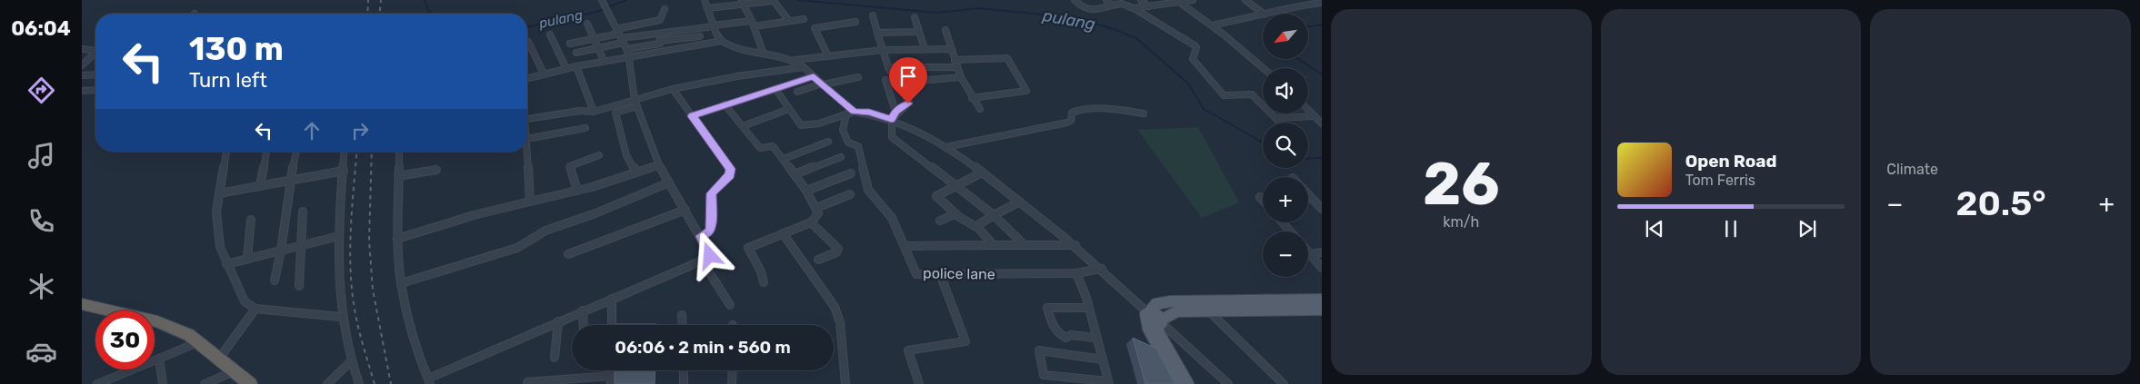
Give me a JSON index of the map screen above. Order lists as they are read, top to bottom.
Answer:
{
  "streets": {
    "street": ["police lane"]
  },
  "water": ["pulang"],
  "north": "bottom left",
  "page": {
    "tabs": "06:04",
    "tile": [
      ["26", "km/h"],
      "Climate"
    ],
    "map_buttons": ["+", "−"],
    "turn": ["130 m", "Turn left"],
    "song": ["Open Road", "Tom Ferris"],
    "heat": ["−", "20.5°", "+"],
    "limit": "30",
    "trip": "06:06 · 2 min · 560 m"
  }
}
